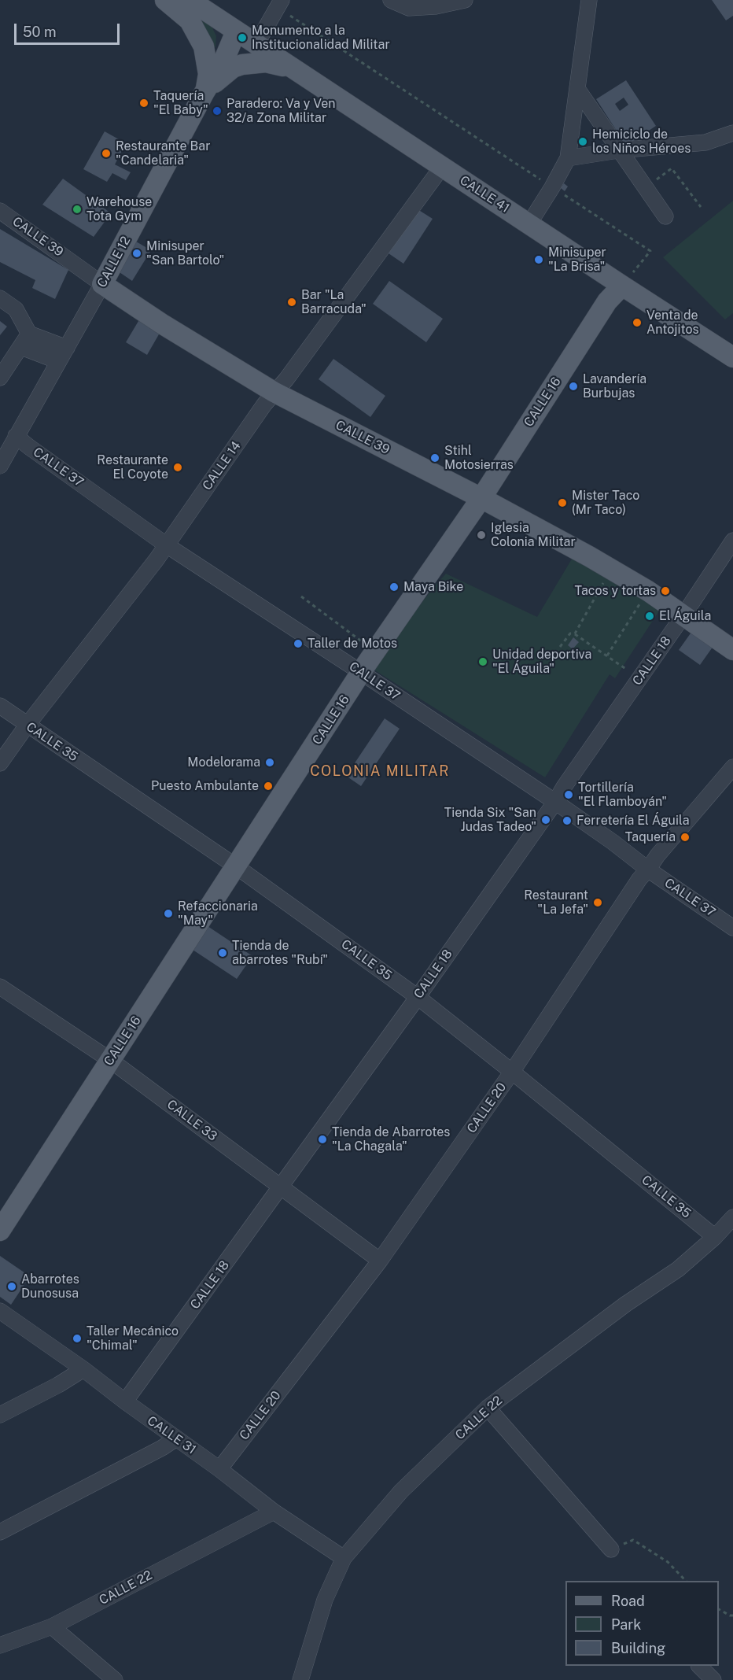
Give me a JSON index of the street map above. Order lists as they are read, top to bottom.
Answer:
{
  "streets": {
    "main road": [
      "CALLE 41",
      "CALLE 39",
      "CALLE 12",
      "CALLE 16"
    ],
    "street": [
      "CALLE 14",
      "CALLE 37",
      "CALLE 18",
      "CALLE 35",
      "CALLE 20",
      "CALLE 33",
      "CALLE 22",
      "CALLE 31"
    ]
  },
  "crossings": [
    ["CALLE 41", "CALLE 12"],
    ["CALLE 41", "CALLE 16"],
    ["CALLE 41", "CALLE 14"],
    ["CALLE 39", "CALLE 12"],
    ["CALLE 39", "CALLE 16"],
    ["CALLE 39", "CALLE 14"],
    ["CALLE 39", "CALLE 18"],
    ["CALLE 12", "CALLE 37"],
    ["CALLE 16", "CALLE 37"],
    ["CALLE 16", "CALLE 35"],
    ["CALLE 16", "CALLE 33"],
    ["CALLE 14", "CALLE 37"],
    ["CALLE 14", "CALLE 35"],
    ["CALLE 37", "CALLE 18"],
    ["CALLE 37", "CALLE 20"],
    ["CALLE 18", "CALLE 35"],
    ["CALLE 18", "CALLE 33"],
    ["CALLE 18", "CALLE 31"],
    ["CALLE 35", "CALLE 20"],
    ["CALLE 35", "CALLE 22"],
    ["CALLE 20", "CALLE 33"],
    ["CALLE 20", "CALLE 31"],
    ["CALLE 22", "CALLE 31"]
  ],
  "districts": ["COLONIA MILITAR"],
  "places": [
    "Monumento a la Institucionalidad Militar",
    "Taquería \"El Baby\"",
    "Paradero: Va y Ven 32/a Zona Militar",
    "Hemiciclo de los Niños Héroes",
    "Restaurante Bar \"Candelaria\"",
    "Warehouse Tota Gym",
    "Minisuper \"San Bartolo\"",
    "Minisuper \"La Brisa\"",
    "Bar \"La Barracuda\"",
    "Venta de Antojitos",
    "Lavandería Burbujas",
    "Stihl Motosierras",
    "Restaurante El Coyote",
    "Mister Taco (Mr Taco)",
    "Iglesia Colonia Militar",
    "Maya Bike",
    "Tacos y tortas",
    "El Águila",
    "Taller de Motos",
    "Unidad deportiva \"El Águila\"",
    "Modelorama",
    "Puesto Ambulante",
    "Tortillería \"El Flamboyán\"",
    "Tienda Six \"San Judas Tadeo\"",
    "Ferretería El Águila",
    "Taquería",
    "Restaurant \"La Jefa\"",
    "Refaccionaria \"May\"",
    "Tienda de abarrotes \"Rubí\"",
    "Tienda de Abarrotes \"La Chagala\"",
    "Abarrotes Dunosusa",
    "Taller Mecánico \"Chimal\""
  ],
  "legend": ["Road", "Park", "Building"],
  "scale_bar": "50 m"
}
